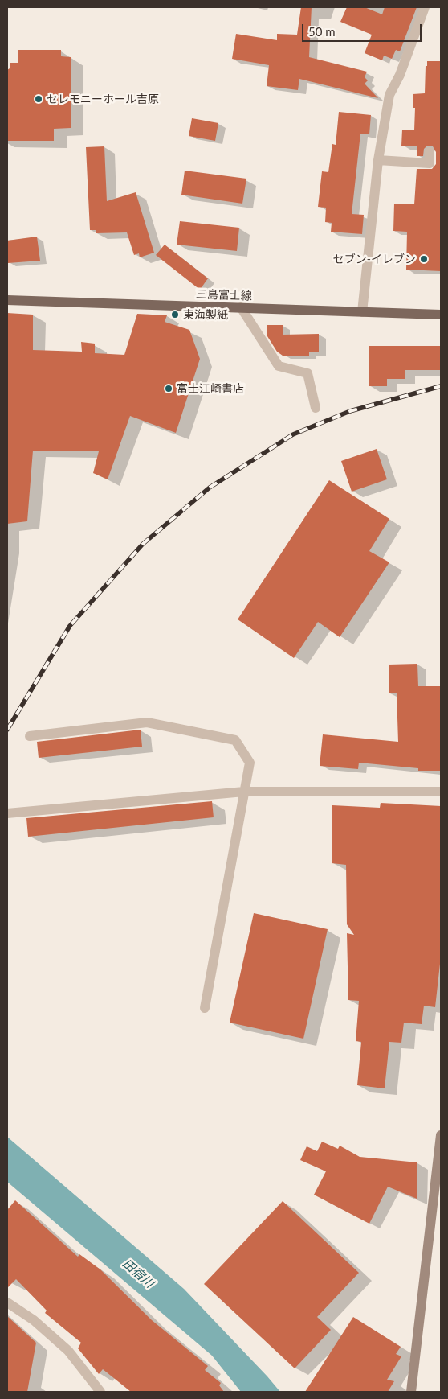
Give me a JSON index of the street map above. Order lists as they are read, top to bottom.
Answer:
{
  "streets": {
    "main road": ["三島富士線"]
  },
  "water": ["田宿川"],
  "places": [
    "セレモニーホール吉原",
    "セブン-イレブン",
    "東海製紙",
    "富士江崎書店"
  ],
  "scale_bar": "50 m"
}
